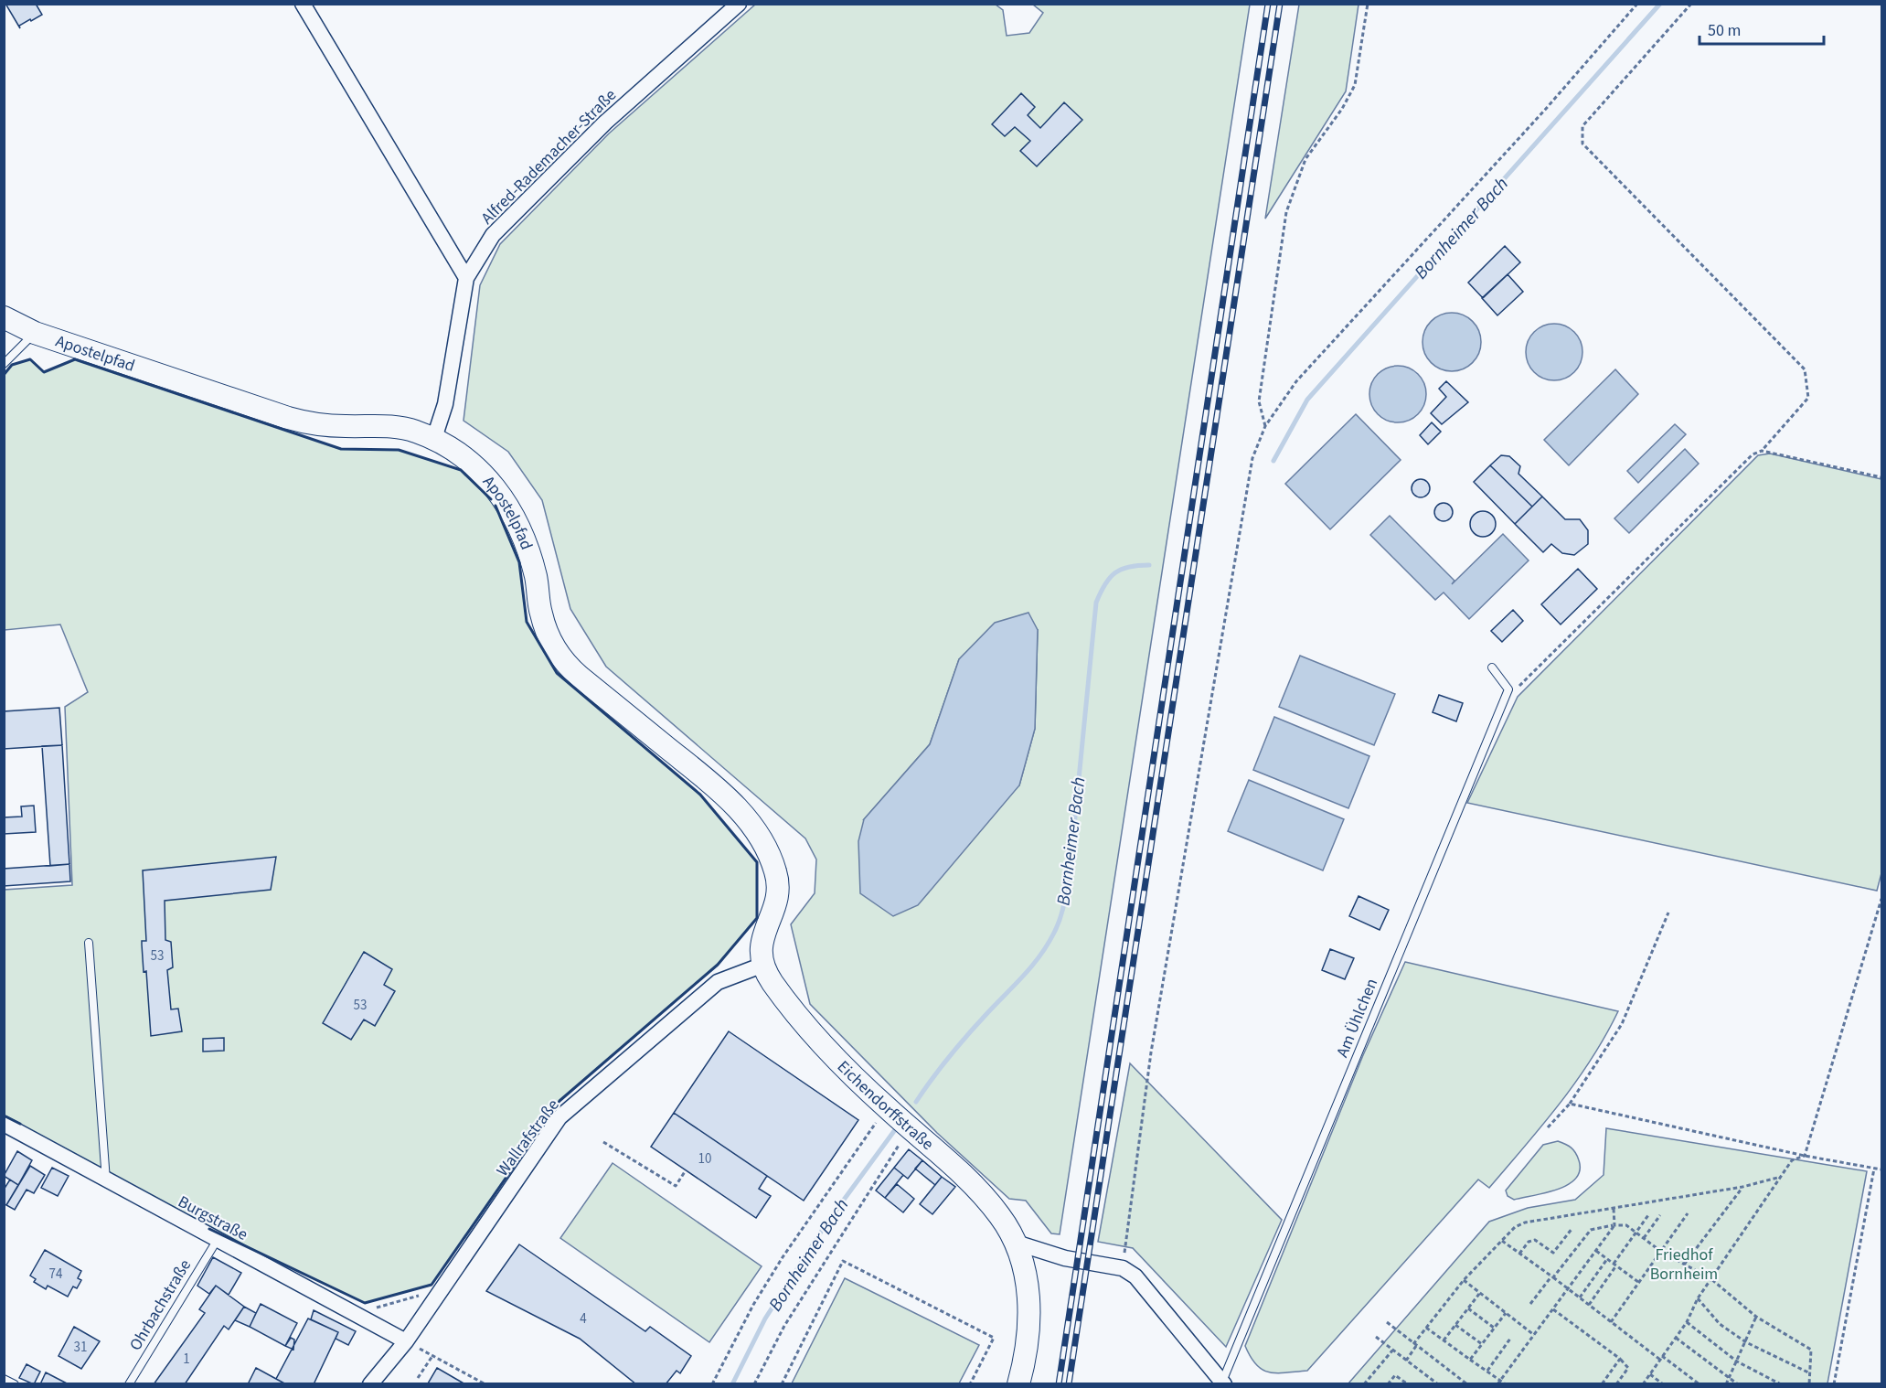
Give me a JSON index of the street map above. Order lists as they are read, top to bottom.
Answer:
{
  "streets": {
    "street": [
      "Alfred-Rademacher-Straße",
      "Apostelpfad",
      "Eichendorffstraße",
      "Wallrafstraße",
      "Burgstraße"
    ],
    "lane": ["Am Ühlchen", "Ohrbachstraße"]
  },
  "crossings": [
    ["Alfred-Rademacher-Straße", "Apostelpfad"],
    ["Apostelpfad", "Eichendorffstraße"],
    ["Apostelpfad", "Wallrafstraße"],
    ["Eichendorffstraße", "Wallrafstraße"],
    ["Wallrafstraße", "Burgstraße"],
    ["Burgstraße", "Ohrbachstraße"]
  ],
  "water": ["Bornheimer Bach"],
  "parks": ["Friedhof Bornheim"],
  "house_numbers": [
    "53",
    "53",
    "10",
    "74",
    "4",
    "31",
    "1"
  ],
  "scale_bar": "50 m"
}
